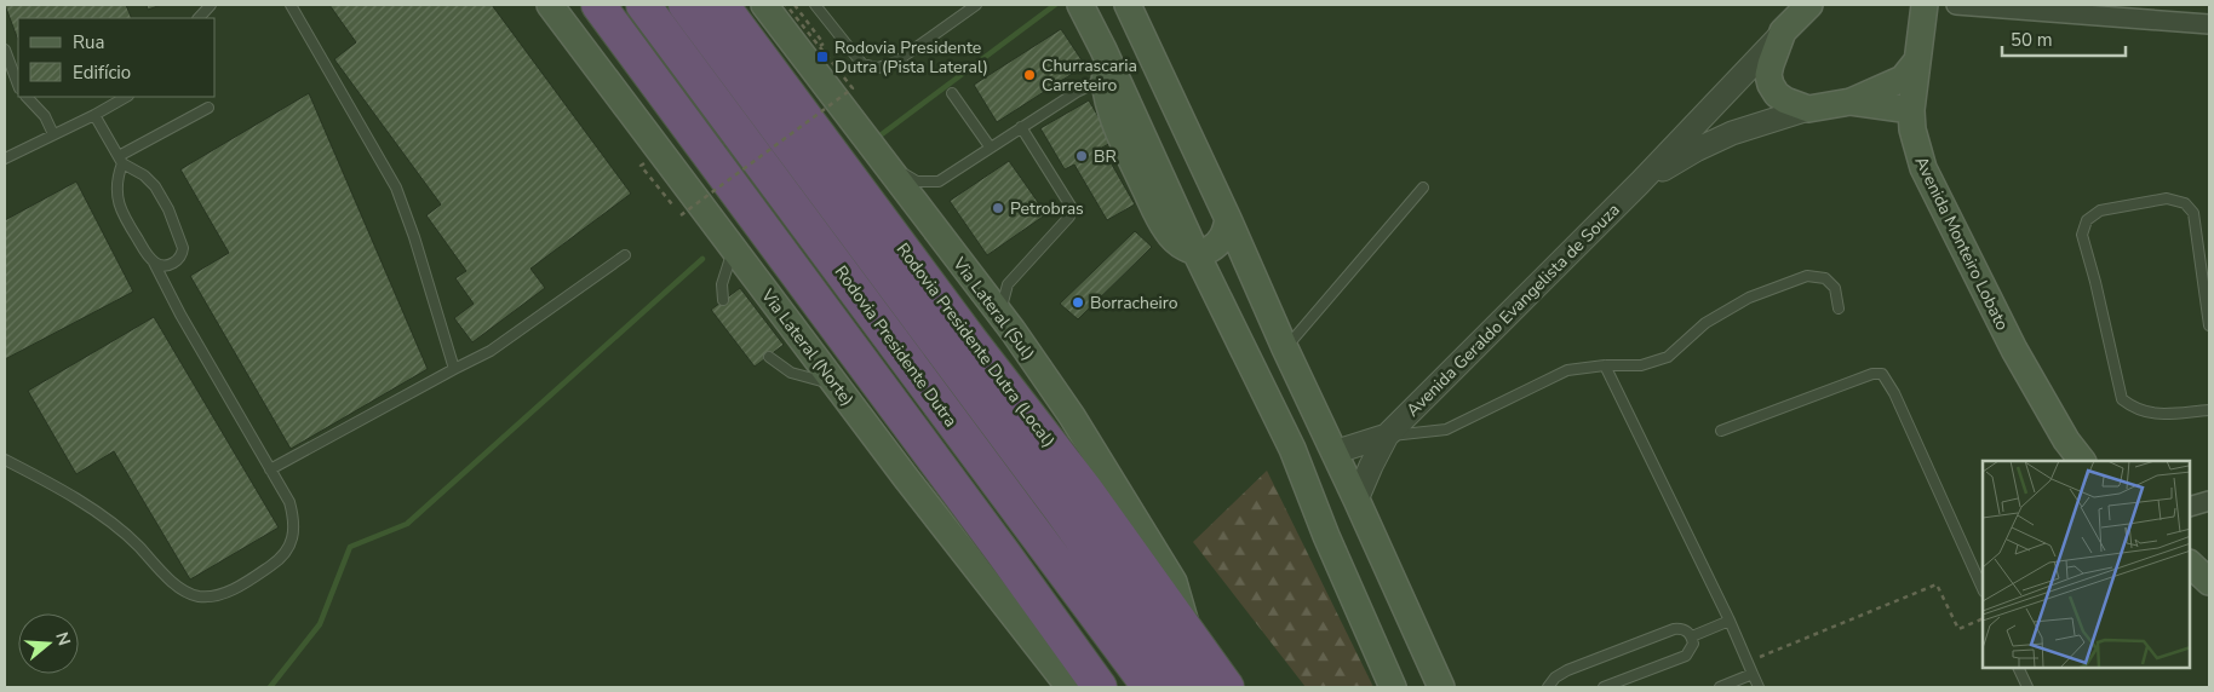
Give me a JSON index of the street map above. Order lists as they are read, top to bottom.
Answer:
{
  "streets": {
    "highway": ["Rodovia Presidente Dutra (Local)", "Rodovia Presidente Dutra"],
    "main road": [
      "Avenida Monteiro Lobato",
      "Via Lateral (Sul)",
      "Avenida Geraldo Evangelista de Souza",
      "Via Lateral (Norte)"
    ]
  },
  "crossings": [
    ["Avenida Monteiro Lobato", "Avenida Geraldo Evangelista de Souza"],
    ["Via Lateral (Sul)", "Rodovia Presidente Dutra (Local)"]
  ],
  "places": {
    "transit": ["Rodovia Presidente Dutra (Pista Lateral)"],
    "other": [
      "Churrascaria Carreteiro",
      "BR",
      "Petrobras",
      "Borracheiro"
    ]
  },
  "legend": ["Rua", "Edifício"],
  "scale_bar": "50 m",
  "north": "right"
}
